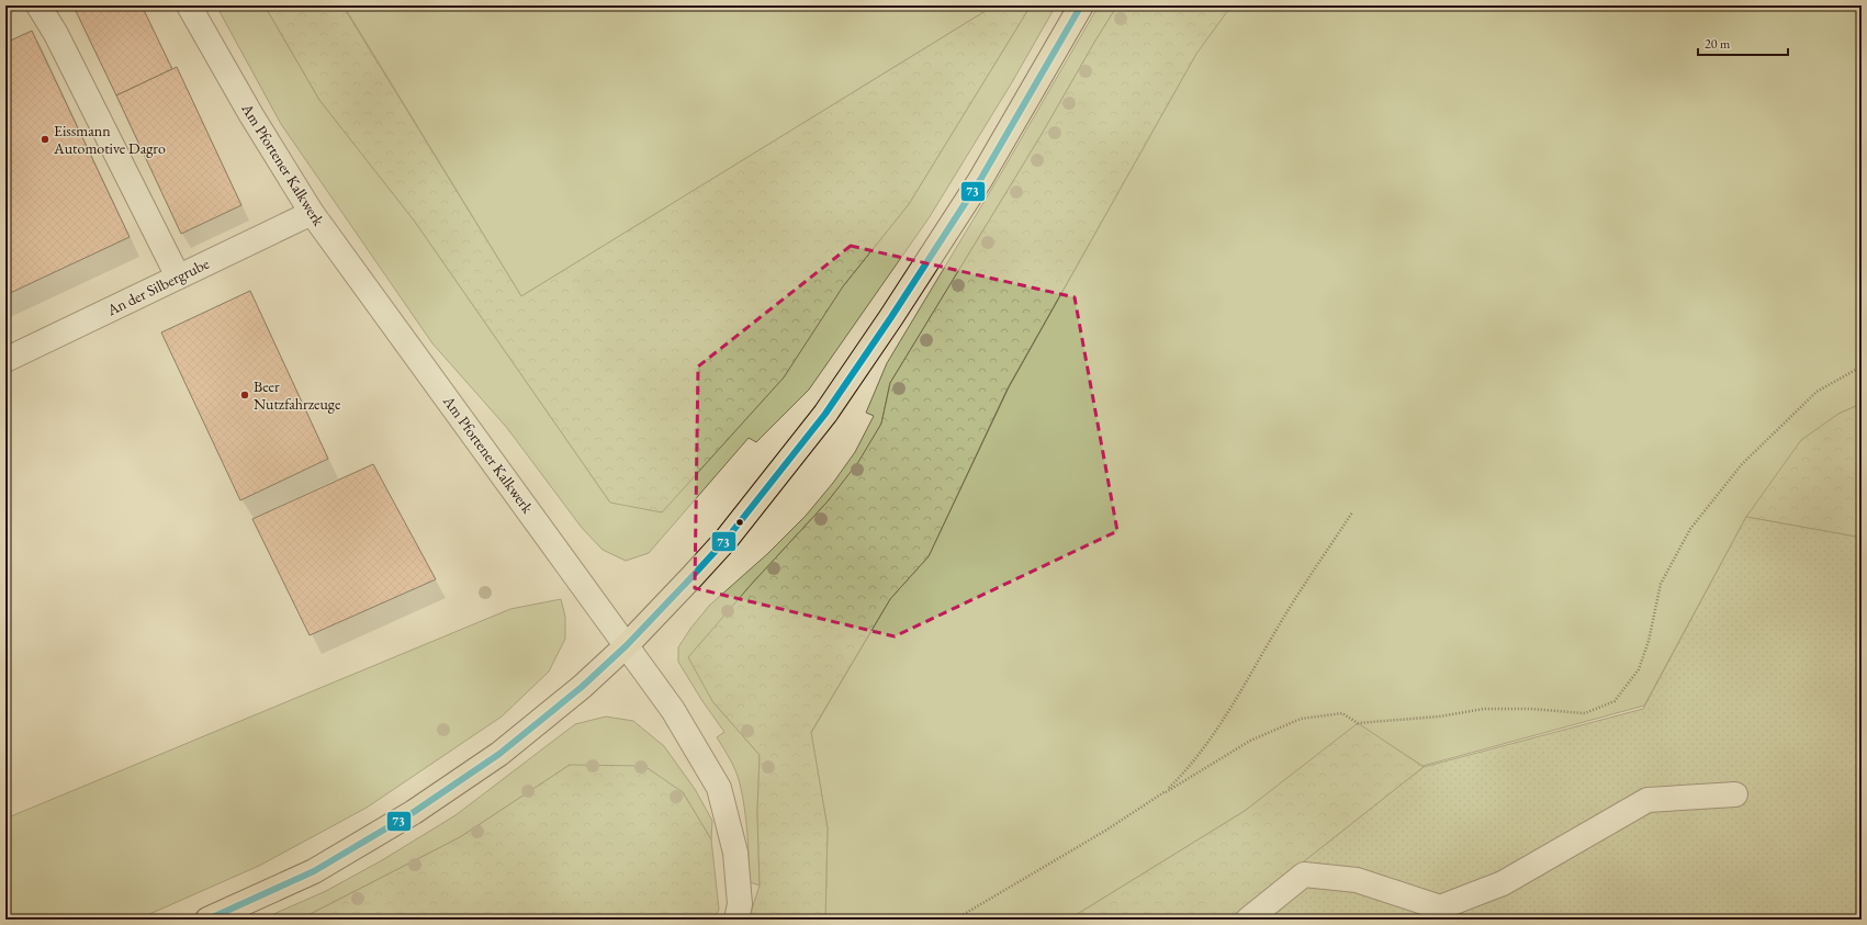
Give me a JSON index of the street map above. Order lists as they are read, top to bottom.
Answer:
{
  "streets": {
    "street": ["Am Pfortener Kalkwerk", "An der Silbergrube"]
  },
  "crossings": [
    ["Am Pfortener Kalkwerk", "An der Silbergrube"]
  ],
  "places": ["Eissmann Automotive Dagro", "Beer Nutzfahrzeuge"],
  "lines": ["transit line 73"],
  "scale_bar": "20 m"
}
